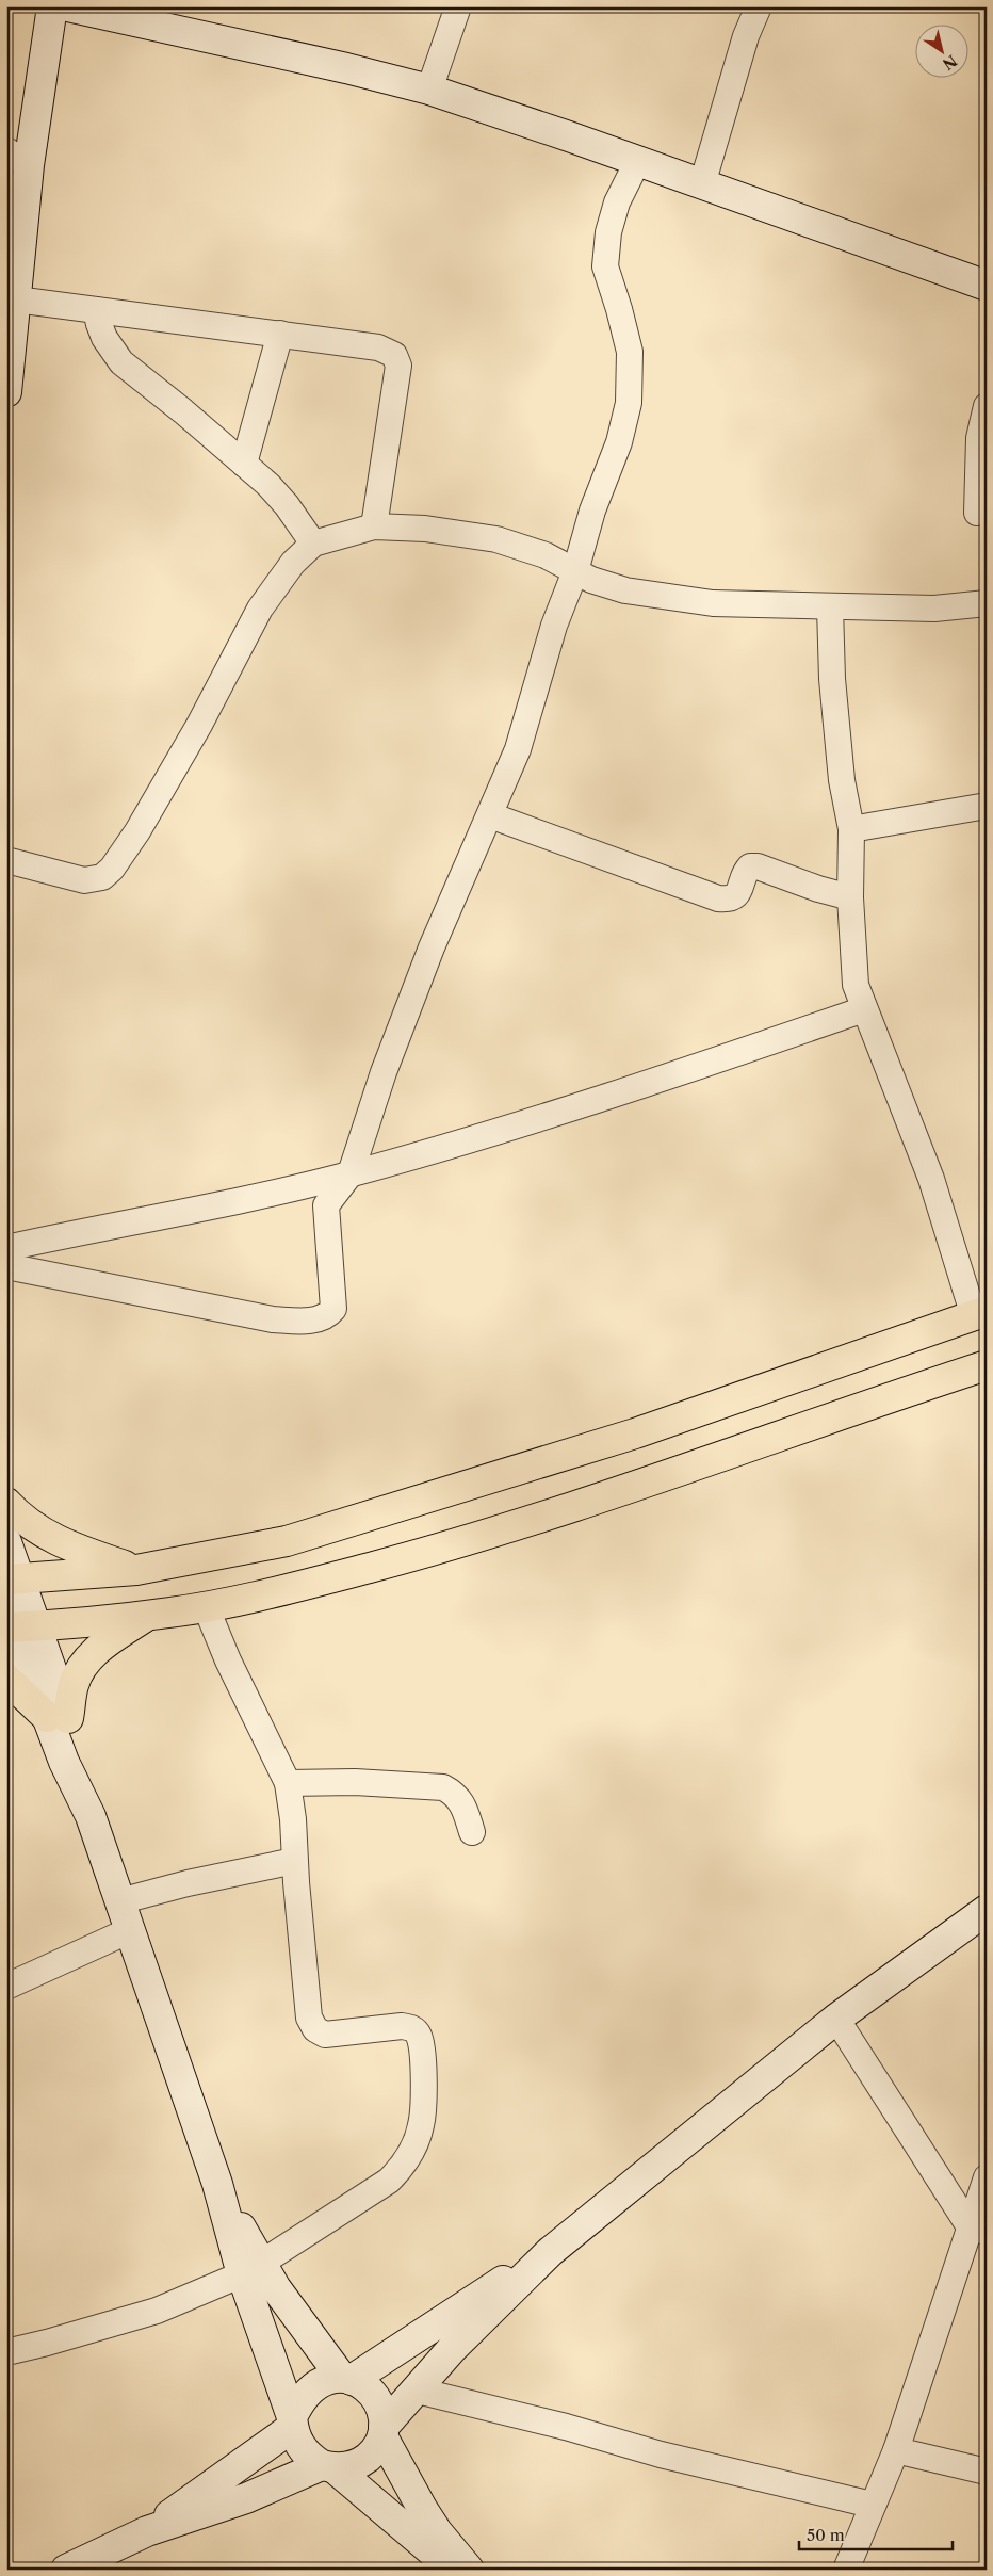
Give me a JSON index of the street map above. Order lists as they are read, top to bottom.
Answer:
{
  "scale_bar": "50 m",
  "north": "bottom right"
}
